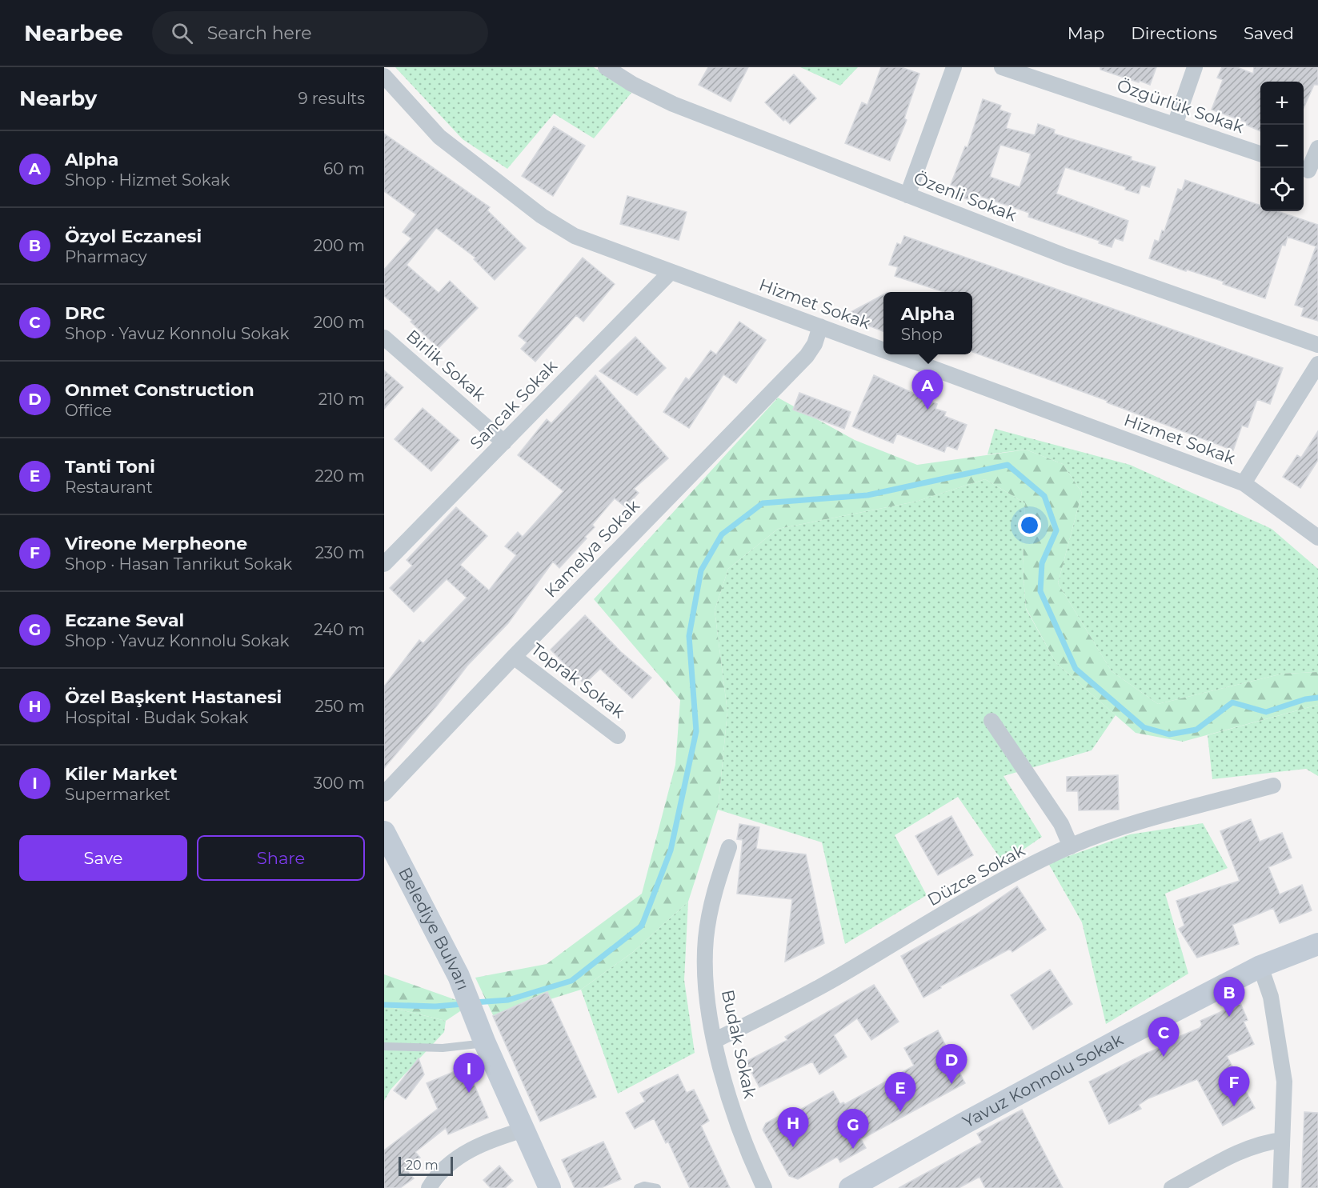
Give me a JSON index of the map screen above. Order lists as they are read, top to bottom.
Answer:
{
  "streets": {
    "street": [
      "Özgürlük Sokak",
      "Özenli Sokak",
      "Hizmet Sokak",
      "Birlik Sokak",
      "Sancak Sokak",
      "Kamelya Sokak",
      "Toprak Sokak",
      "Düzce Sokak",
      "Belediye Bulvarı",
      "Budak Sokak",
      "Yavuz Konnolu Sokak"
    ]
  },
  "crossings": [
    ["Hizmet Sokak", "Sancak Sokak"],
    ["Hizmet Sokak", "Kamelya Sokak"],
    ["Birlik Sokak", "Sancak Sokak"],
    ["Kamelya Sokak", "Toprak Sokak"],
    ["Düzce Sokak", "Budak Sokak"]
  ],
  "scale_bar": "20 m",
  "page": {
    "header": "Nearbee",
    "search": "Search here",
    "nav": ["Map", "Directions", "Saved"],
    "heading": ["Nearby", "9 results"],
    "map_buttons": ["+", "−"],
    "list": [
      {
        "mark": "A",
        "name": "Alpha",
        "note": "Shop · Hizmet Sokak",
        "value": "60 m"
      },
      {
        "mark": "B",
        "name": "Özyol Eczanesi",
        "note": "Pharmacy",
        "value": "200 m"
      },
      {
        "mark": "C",
        "name": "DRC",
        "note": "Shop · Yavuz Konnolu Sokak",
        "value": "200 m"
      },
      {
        "mark": "D",
        "name": "Onmet Construction",
        "note": "Office",
        "value": "210 m"
      },
      {
        "mark": "E",
        "name": "Tanti Toni",
        "note": "Restaurant",
        "value": "220 m"
      },
      {
        "mark": "F",
        "name": "Vireone Merpheone",
        "note": "Shop · Hasan Tanrikut Sokak",
        "value": "230 m"
      },
      {
        "mark": "G",
        "name": "Eczane Seval",
        "note": "Shop · Yavuz Konnolu Sokak",
        "value": "240 m"
      },
      {
        "mark": "H",
        "name": "Özel Başkent Hastanesi",
        "note": "Hospital · Budak Sokak",
        "value": "250 m"
      },
      {
        "mark": "I",
        "name": "Kiler Market",
        "note": "Supermarket",
        "value": "300 m"
      }
    ],
    "popup": ["Alpha", "Shop"],
    "pins": [
      "A",
      "B",
      "C",
      "D",
      "I",
      "F",
      "E",
      "H",
      "G"
    ],
    "buttons": ["Save", "Share"],
    "scale": "20 m"
  }
}
